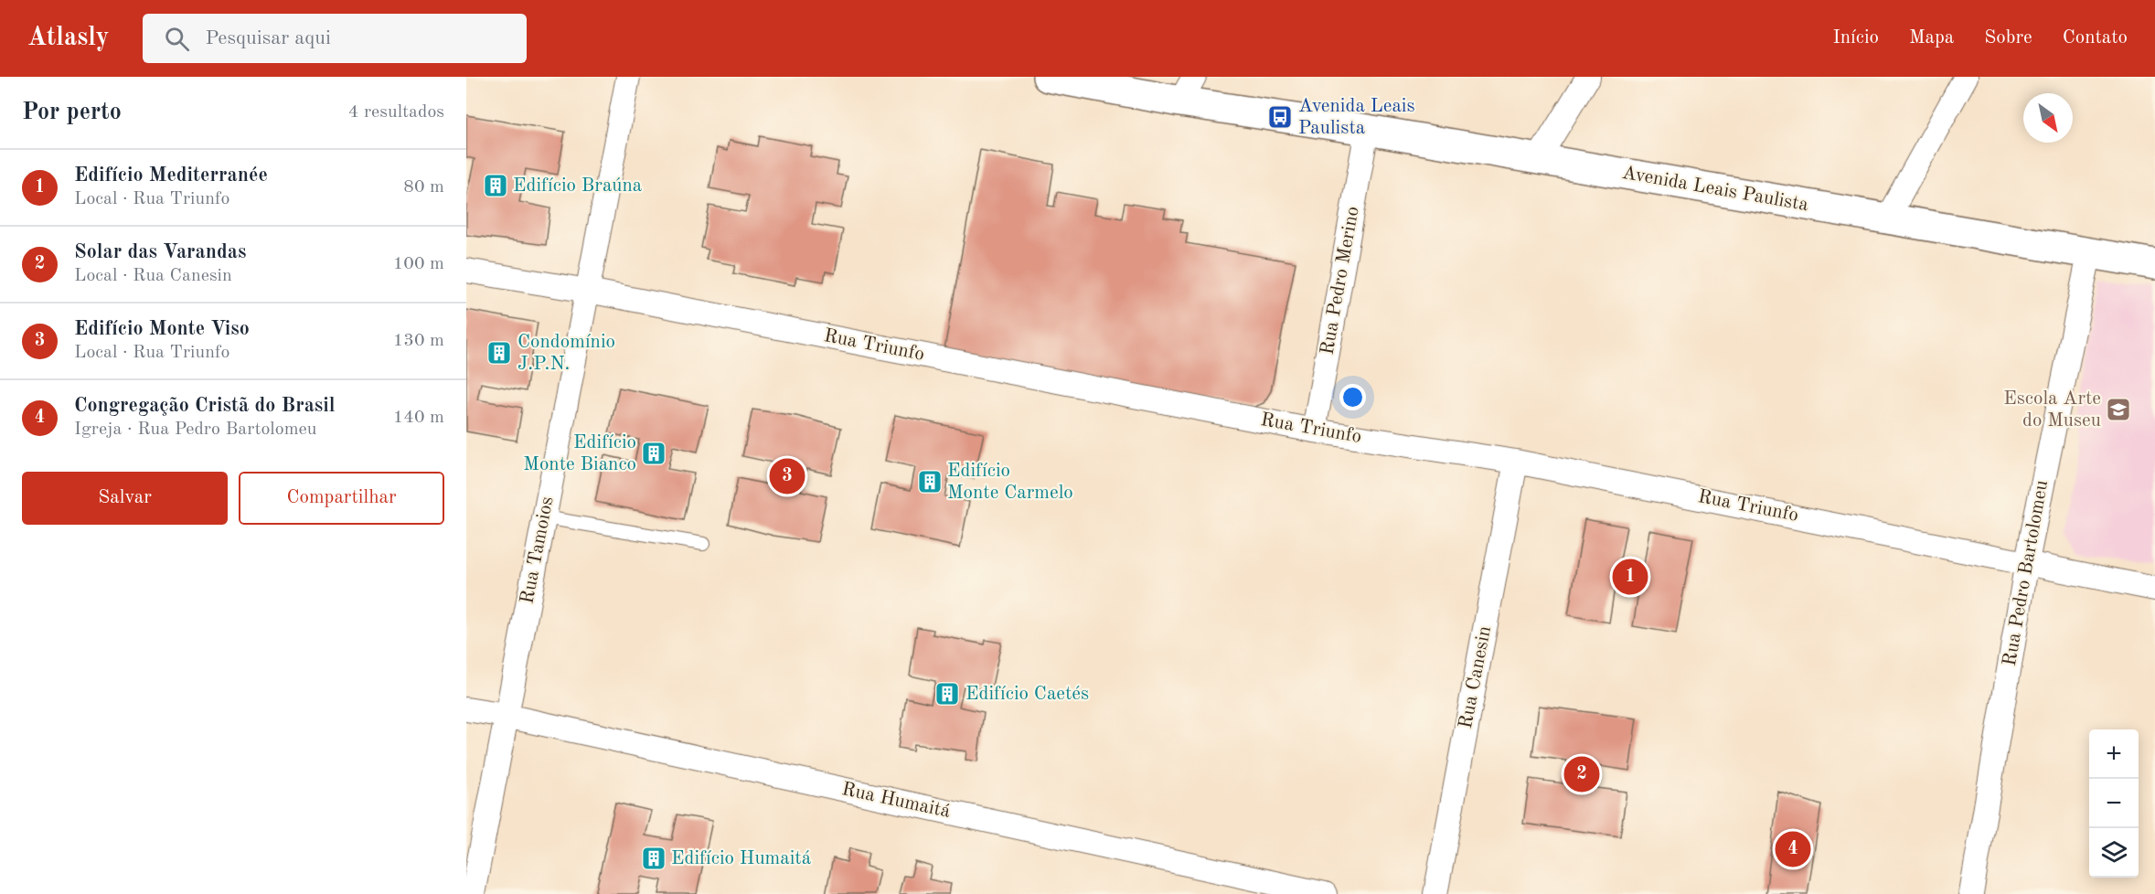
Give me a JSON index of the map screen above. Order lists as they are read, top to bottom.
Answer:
{
  "streets": {
    "street": [
      "Avenida Leais Paulista",
      "Rua Pedro Merino",
      "Rua Triunfo",
      "Rua Tamoios",
      "Rua Pedro Bartolomeu",
      "Rua Canesin",
      "Rua Humaitá"
    ]
  },
  "crossings": [
    ["Avenida Leais Paulista", "Rua Pedro Merino"],
    ["Avenida Leais Paulista", "Rua Pedro Bartolomeu"],
    ["Rua Pedro Merino", "Rua Triunfo"],
    ["Rua Triunfo", "Rua Tamoios"],
    ["Rua Triunfo", "Rua Pedro Bartolomeu"],
    ["Rua Triunfo", "Rua Canesin"],
    ["Rua Tamoios", "Rua Humaitá"]
  ],
  "places": {
    "bus stop": ["Avenida Leais Paulista"],
    "building": [
      "Edifício Braúna",
      "Condomínio J.P.N.",
      "Edifício Monte Bianco",
      "Edifício Monte Carmelo",
      "Edifício Caetés",
      "Edifício Humaitá"
    ],
    "school or university": ["Escola Arte do Museu"]
  },
  "north": "bottom right",
  "page": {
    "header": "Atlasly",
    "search": "Pesquisar aqui",
    "nav": [
      "Início",
      "Mapa",
      "Sobre",
      "Contato"
    ],
    "heading": ["Por perto", "4 resultados"],
    "list": [
      {
        "mark": "1",
        "name": "Edifício Mediterranée",
        "note": "Local · Rua Triunfo",
        "value": "80 m"
      },
      {
        "mark": "2",
        "name": "Solar das Varandas",
        "note": "Local · Rua Canesin",
        "value": "100 m"
      },
      {
        "mark": "3",
        "name": "Edifício Monte Viso",
        "note": "Local · Rua Triunfo",
        "value": "130 m"
      },
      {
        "mark": "4",
        "name": "Congregação Cristã do Brasil",
        "note": "Igreja · Rua Pedro Bartolomeu",
        "value": "140 m"
      }
    ],
    "buttons": ["Salvar", "Compartilhar"],
    "pins": [
      "3",
      "1",
      "2",
      "4"
    ],
    "map_buttons": ["+", "−"]
  }
}
